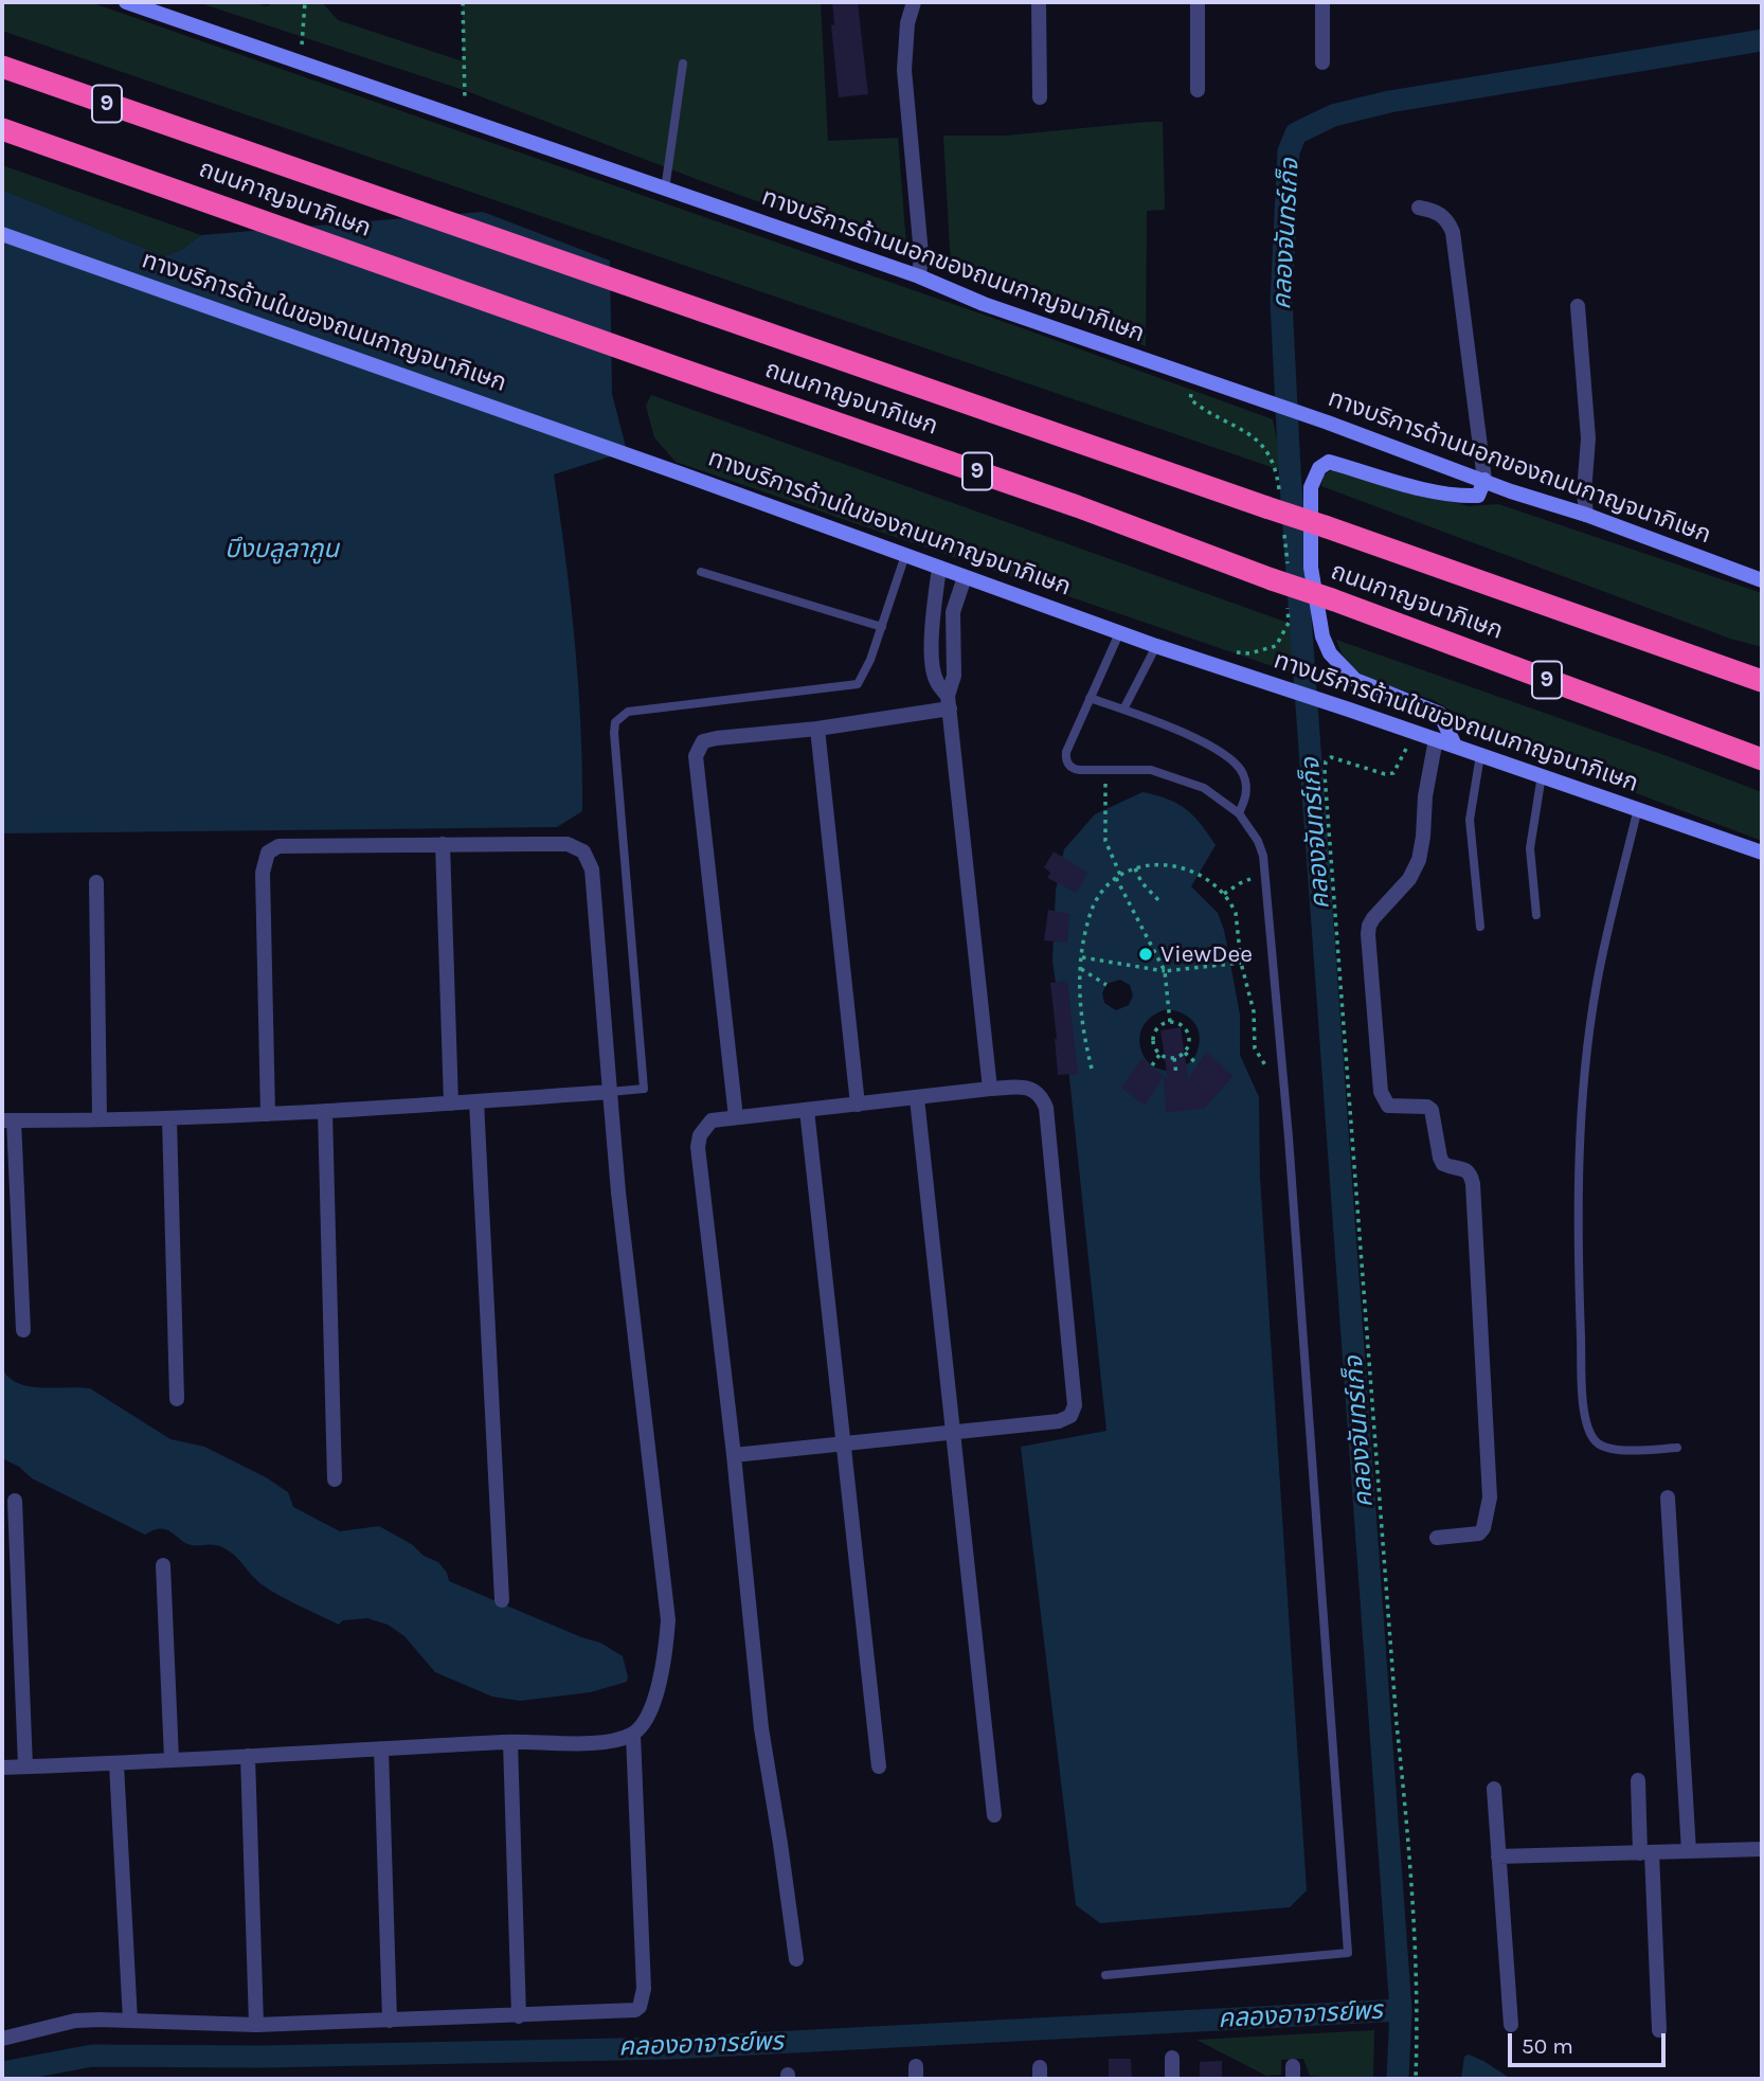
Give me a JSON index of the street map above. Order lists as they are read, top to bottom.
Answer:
{
  "streets": {
    "highway": ["9", "ถนนกาญจนาภิเษก"],
    "main road": ["ทางบริการด้านนอกของถนนกาญจนาภิเษก", "ทางบริการด้านในของถนนกาญจนาภิเษก"]
  },
  "water": ["คลองจันทร์เก็จ", "บึงบลูลากูน", "คลองอาจารย์พร"],
  "places": ["ViewDee"],
  "scale_bar": "50 m"
}
